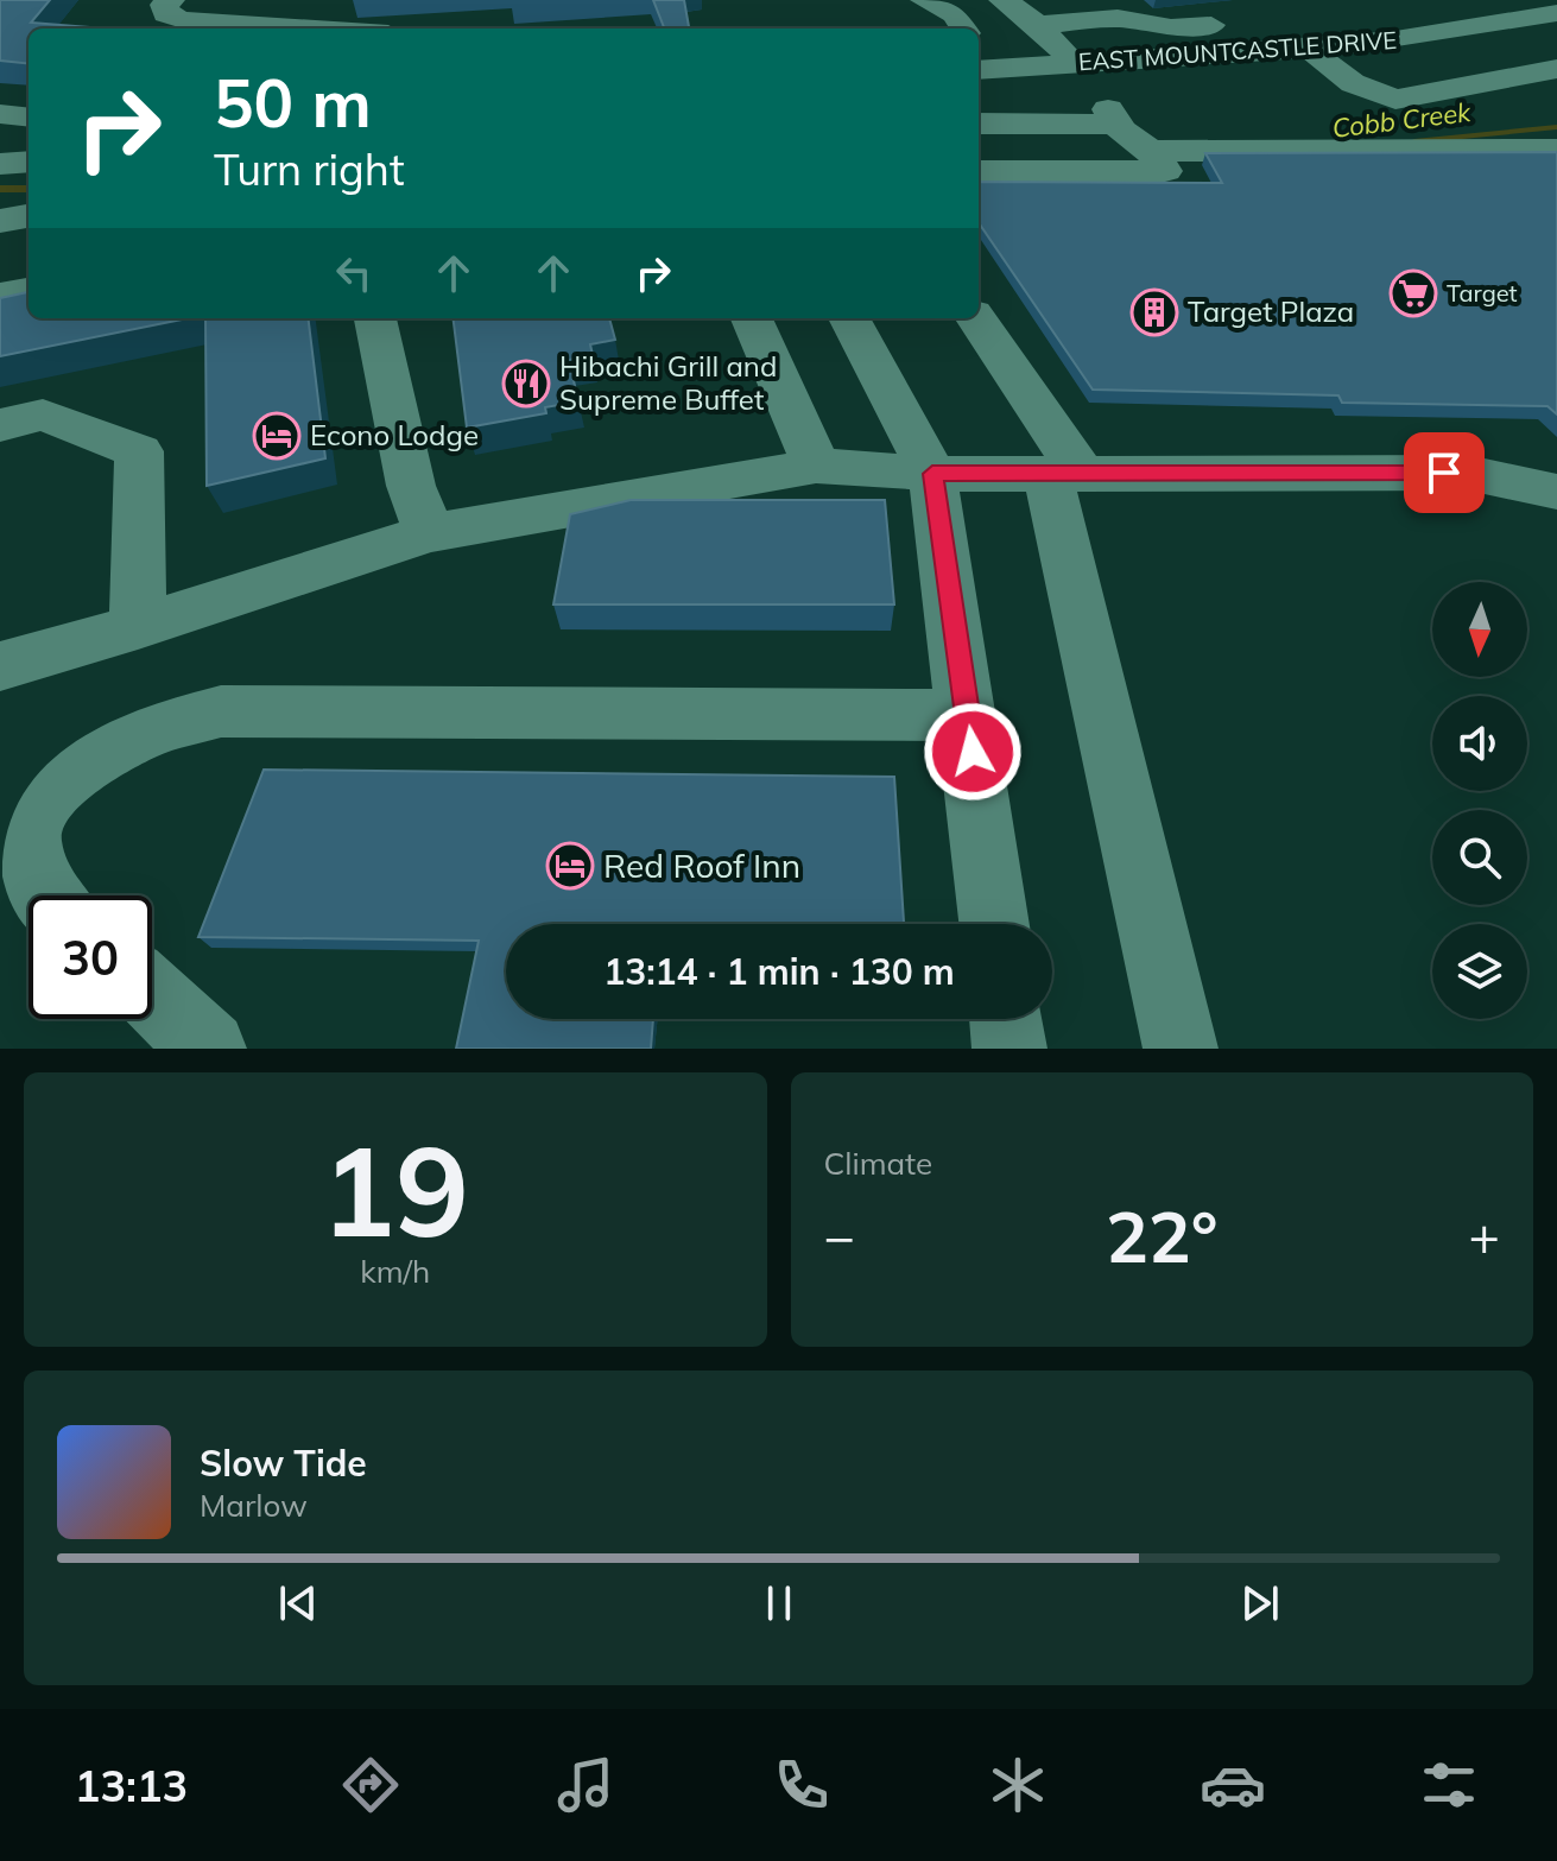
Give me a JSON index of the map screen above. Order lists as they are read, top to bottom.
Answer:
{
  "streets": {
    "street": ["EAST MOUNTCASTLE DRIVE"]
  },
  "water": ["Cobb Creek"],
  "places": {
    "supermarket": ["Target"],
    "building": ["Target Plaza"],
    "restaurant": ["Hibachi Grill and Supreme Buffet"],
    "hotel": ["Econo Lodge", "Red Roof Inn"]
  },
  "north": "bottom",
  "page": {
    "turn": ["50 m", "Turn right"],
    "limit": "30",
    "trip": "13:14 · 1 min · 130 m",
    "tile": [
      ["19", "km/h"],
      "Climate"
    ],
    "heat": ["−", "22°", "+"],
    "song": ["Slow Tide", "Marlow"],
    "tabs": "13:13"
  }
}
